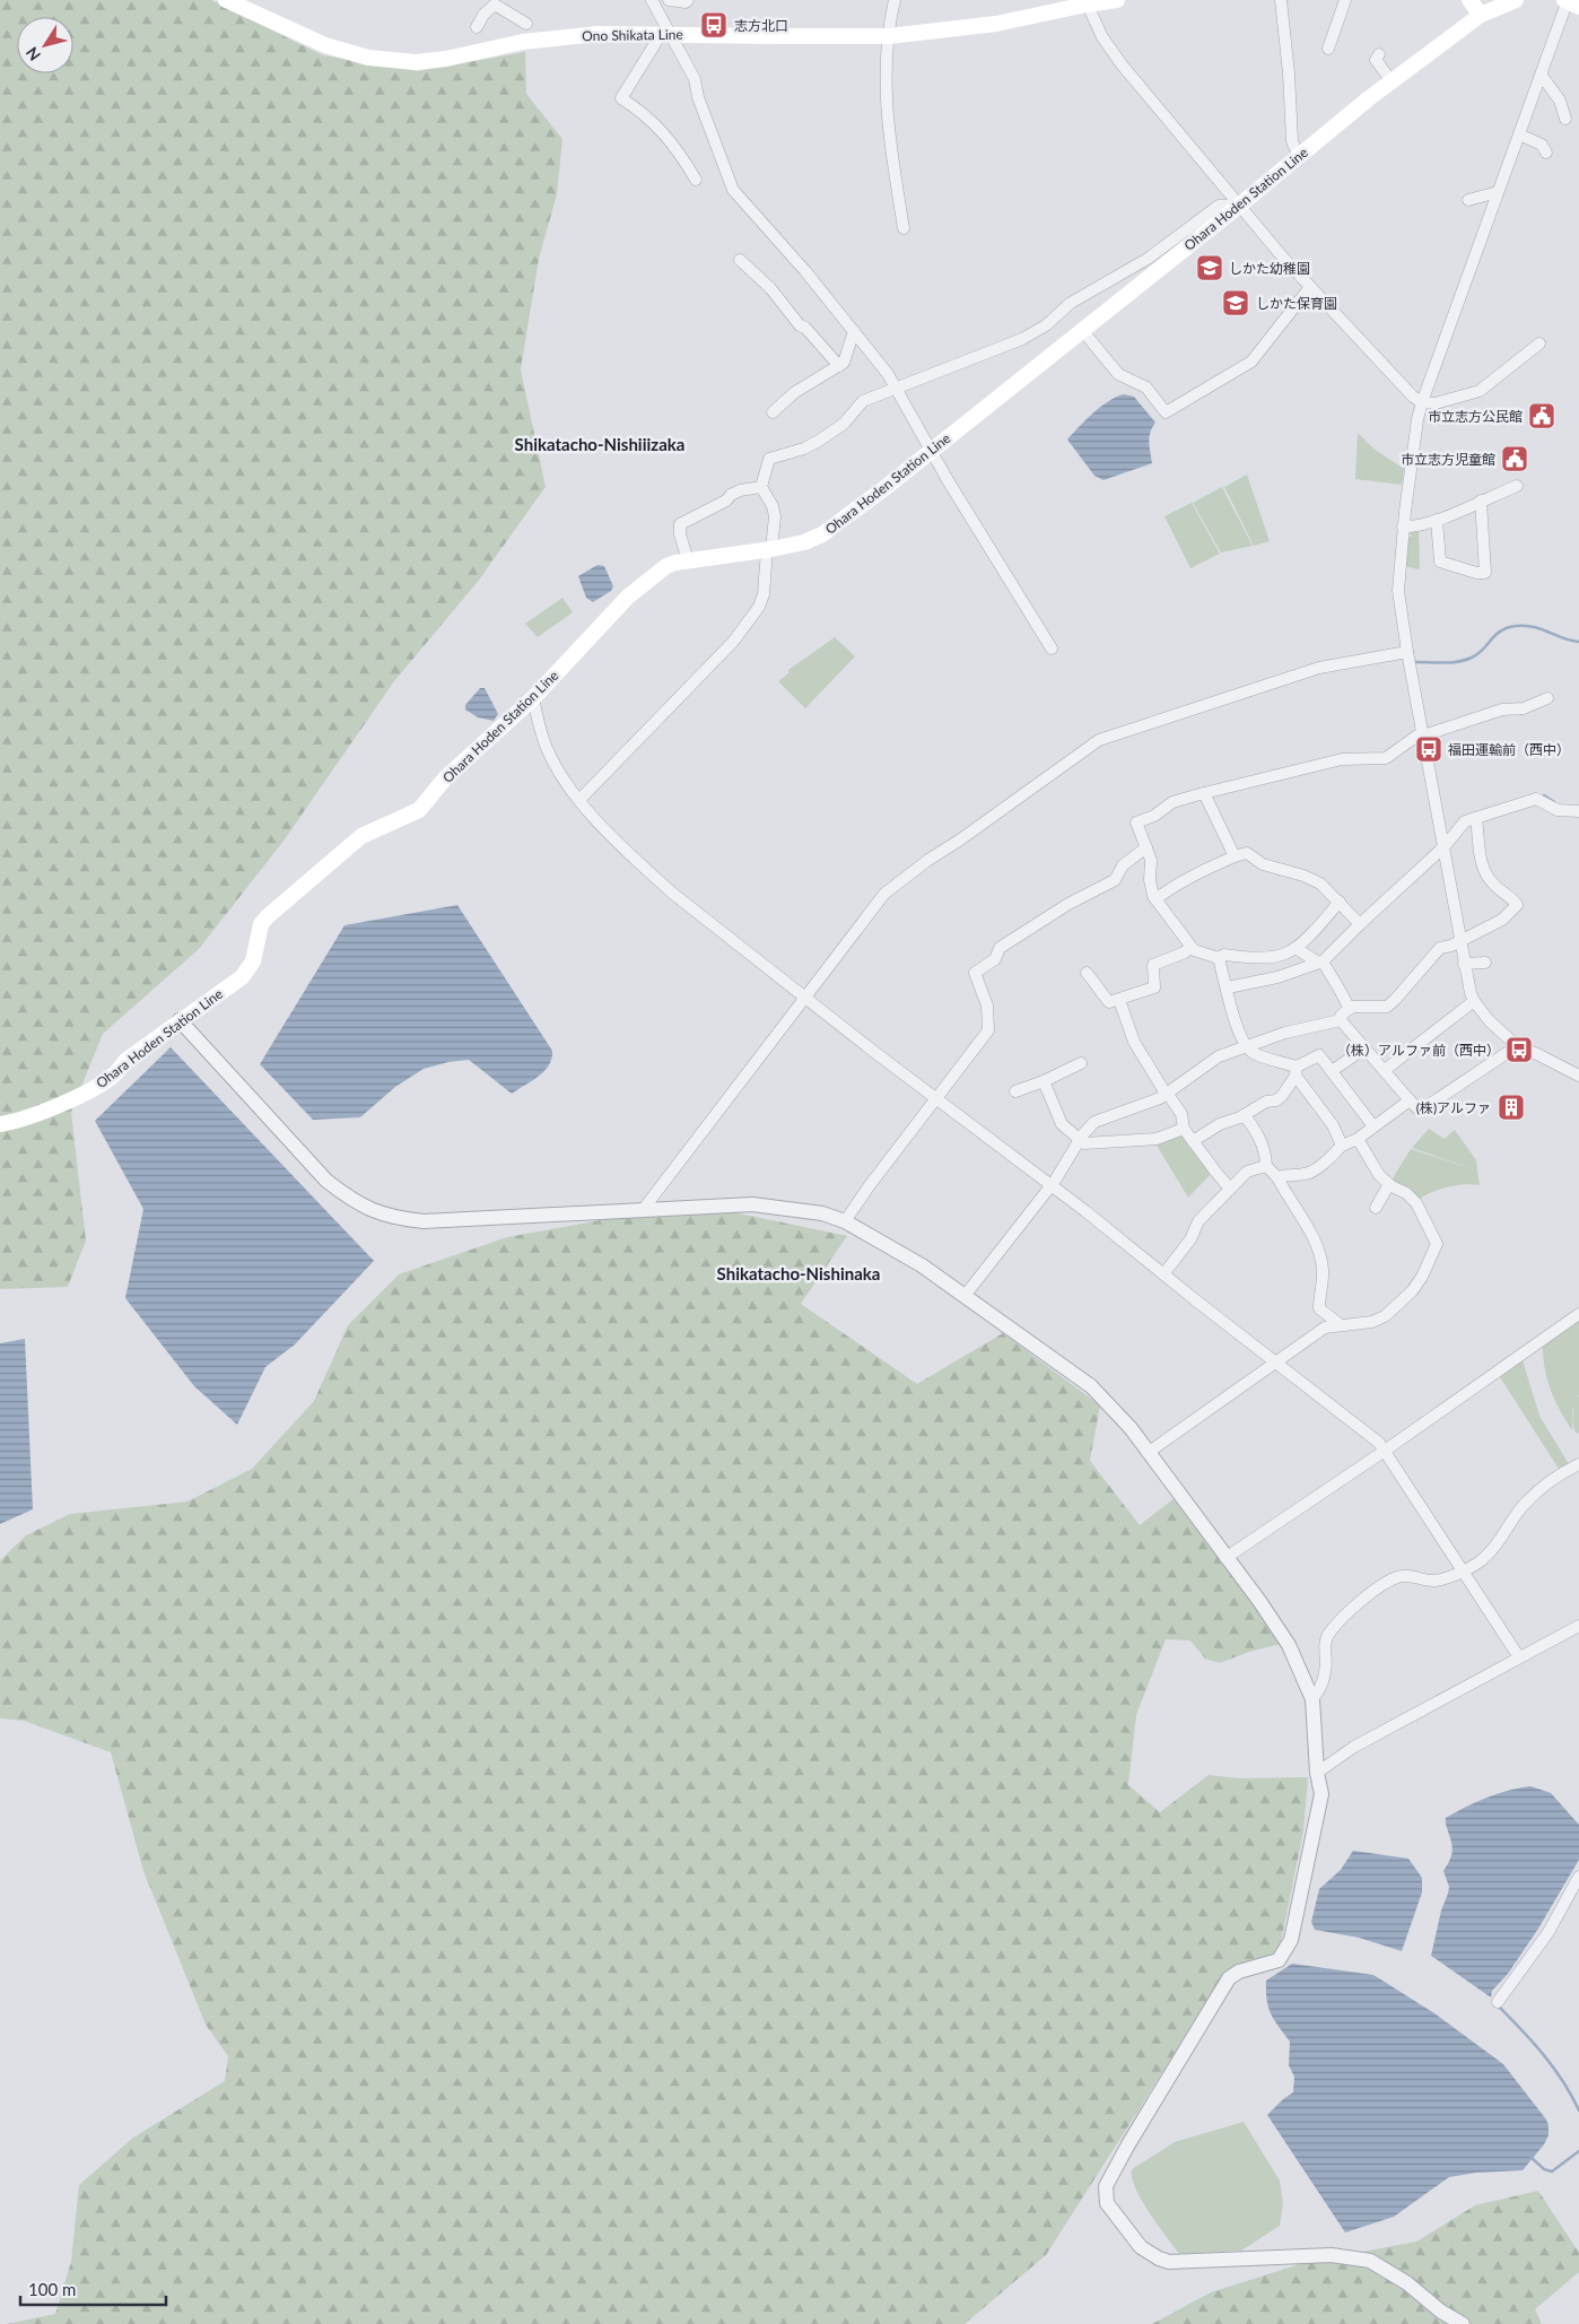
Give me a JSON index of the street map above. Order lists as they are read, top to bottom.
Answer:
{
  "streets": {
    "main road": ["Ono Shikata Line", "Ohara Hoden Station Line"]
  },
  "districts": ["Shikatacho-Nishiiizaka", "Shikatacho-Nishinaka"],
  "places": {
    "bus stop": ["志方北口", "福田運輸前（西中）", "（株）アルファ前（西中）"],
    "school or university": ["しかた幼稚園", "しかた保育園"],
    "public building": ["市立志方公民館", "市立志方児童館"],
    "building": ["(株)アルファ"]
  },
  "scale_bar": "100 m",
  "north": "bottom left"
}
